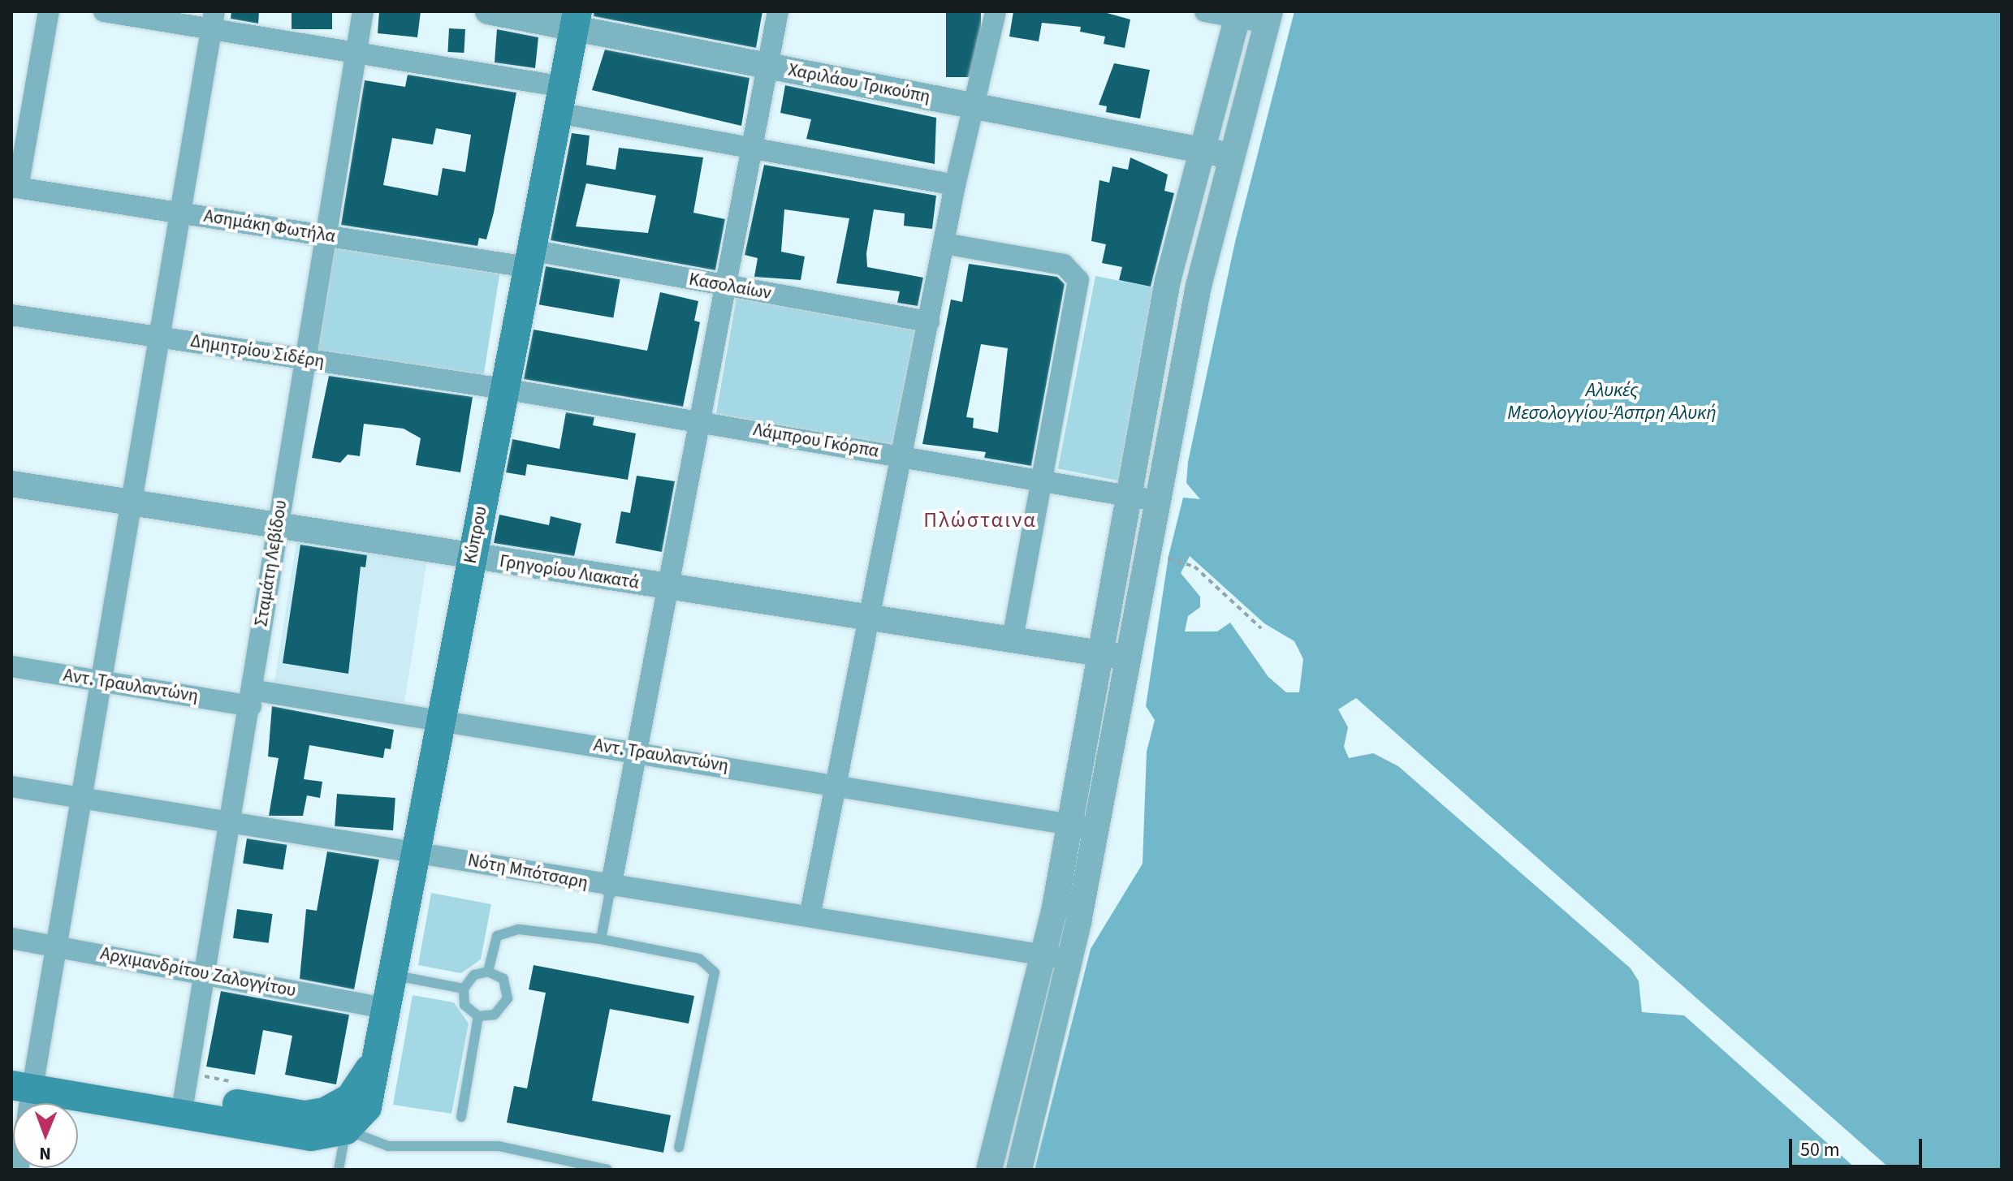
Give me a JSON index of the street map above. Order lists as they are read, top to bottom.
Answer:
{
  "streets": {
    "main road": ["Κύπρου"],
    "street": [
      "Χαριλάου Τρικούπη",
      "Ασημάκη Φωτήλα",
      "Κασολαίων",
      "Δημητρίου Σιδέρη",
      "Λάμπρου Γκόρπα",
      "Σταμάτη Λεβίδου",
      "Γρηγορίου Λιακατά",
      "Αντ. Τραυλαντώνη",
      "Νότη Μπότσαρη",
      "Αρχιμανδρίτου Ζαλογγίτου"
    ]
  },
  "crossings": [
    ["Χαριλάου Τρικούπη", "Κύπρου"],
    ["Ασημάκη Φωτήλα", "Κασολαίων"],
    ["Ασημάκη Φωτήλα", "Κύπρου"],
    ["Ασημάκη Φωτήλα", "Σταμάτη Λεβίδου"],
    ["Κασολαίων", "Κύπρου"],
    ["Δημητρίου Σιδέρη", "Λάμπρου Γκόρπα"],
    ["Δημητρίου Σιδέρη", "Κύπρου"],
    ["Δημητρίου Σιδέρη", "Σταμάτη Λεβίδου"],
    ["Λάμπρου Γκόρπα", "Κύπρου"],
    ["Κύπρου", "Γρηγορίου Λιακατά"],
    ["Κύπρου", "Αντ. Τραυλαντώνη"],
    ["Κύπρου", "Νότη Μπότσαρη"],
    ["Κύπρου", "Αρχιμανδρίτου Ζαλογγίτου"],
    ["Σταμάτη Λεβίδου", "Γρηγορίου Λιακατά"],
    ["Σταμάτη Λεβίδου", "Αντ. Τραυλαντώνη"],
    ["Σταμάτη Λεβίδου", "Νότη Μπότσαρη"],
    ["Σταμάτη Λεβίδου", "Αρχιμανδρίτου Ζαλογγίτου"]
  ],
  "districts": ["Πλώσταινα"],
  "water": ["Αλυκές Μεσολογγίου-Άσπρη Αλυκή"],
  "scale_bar": "50 m",
  "north": "bottom"
}
